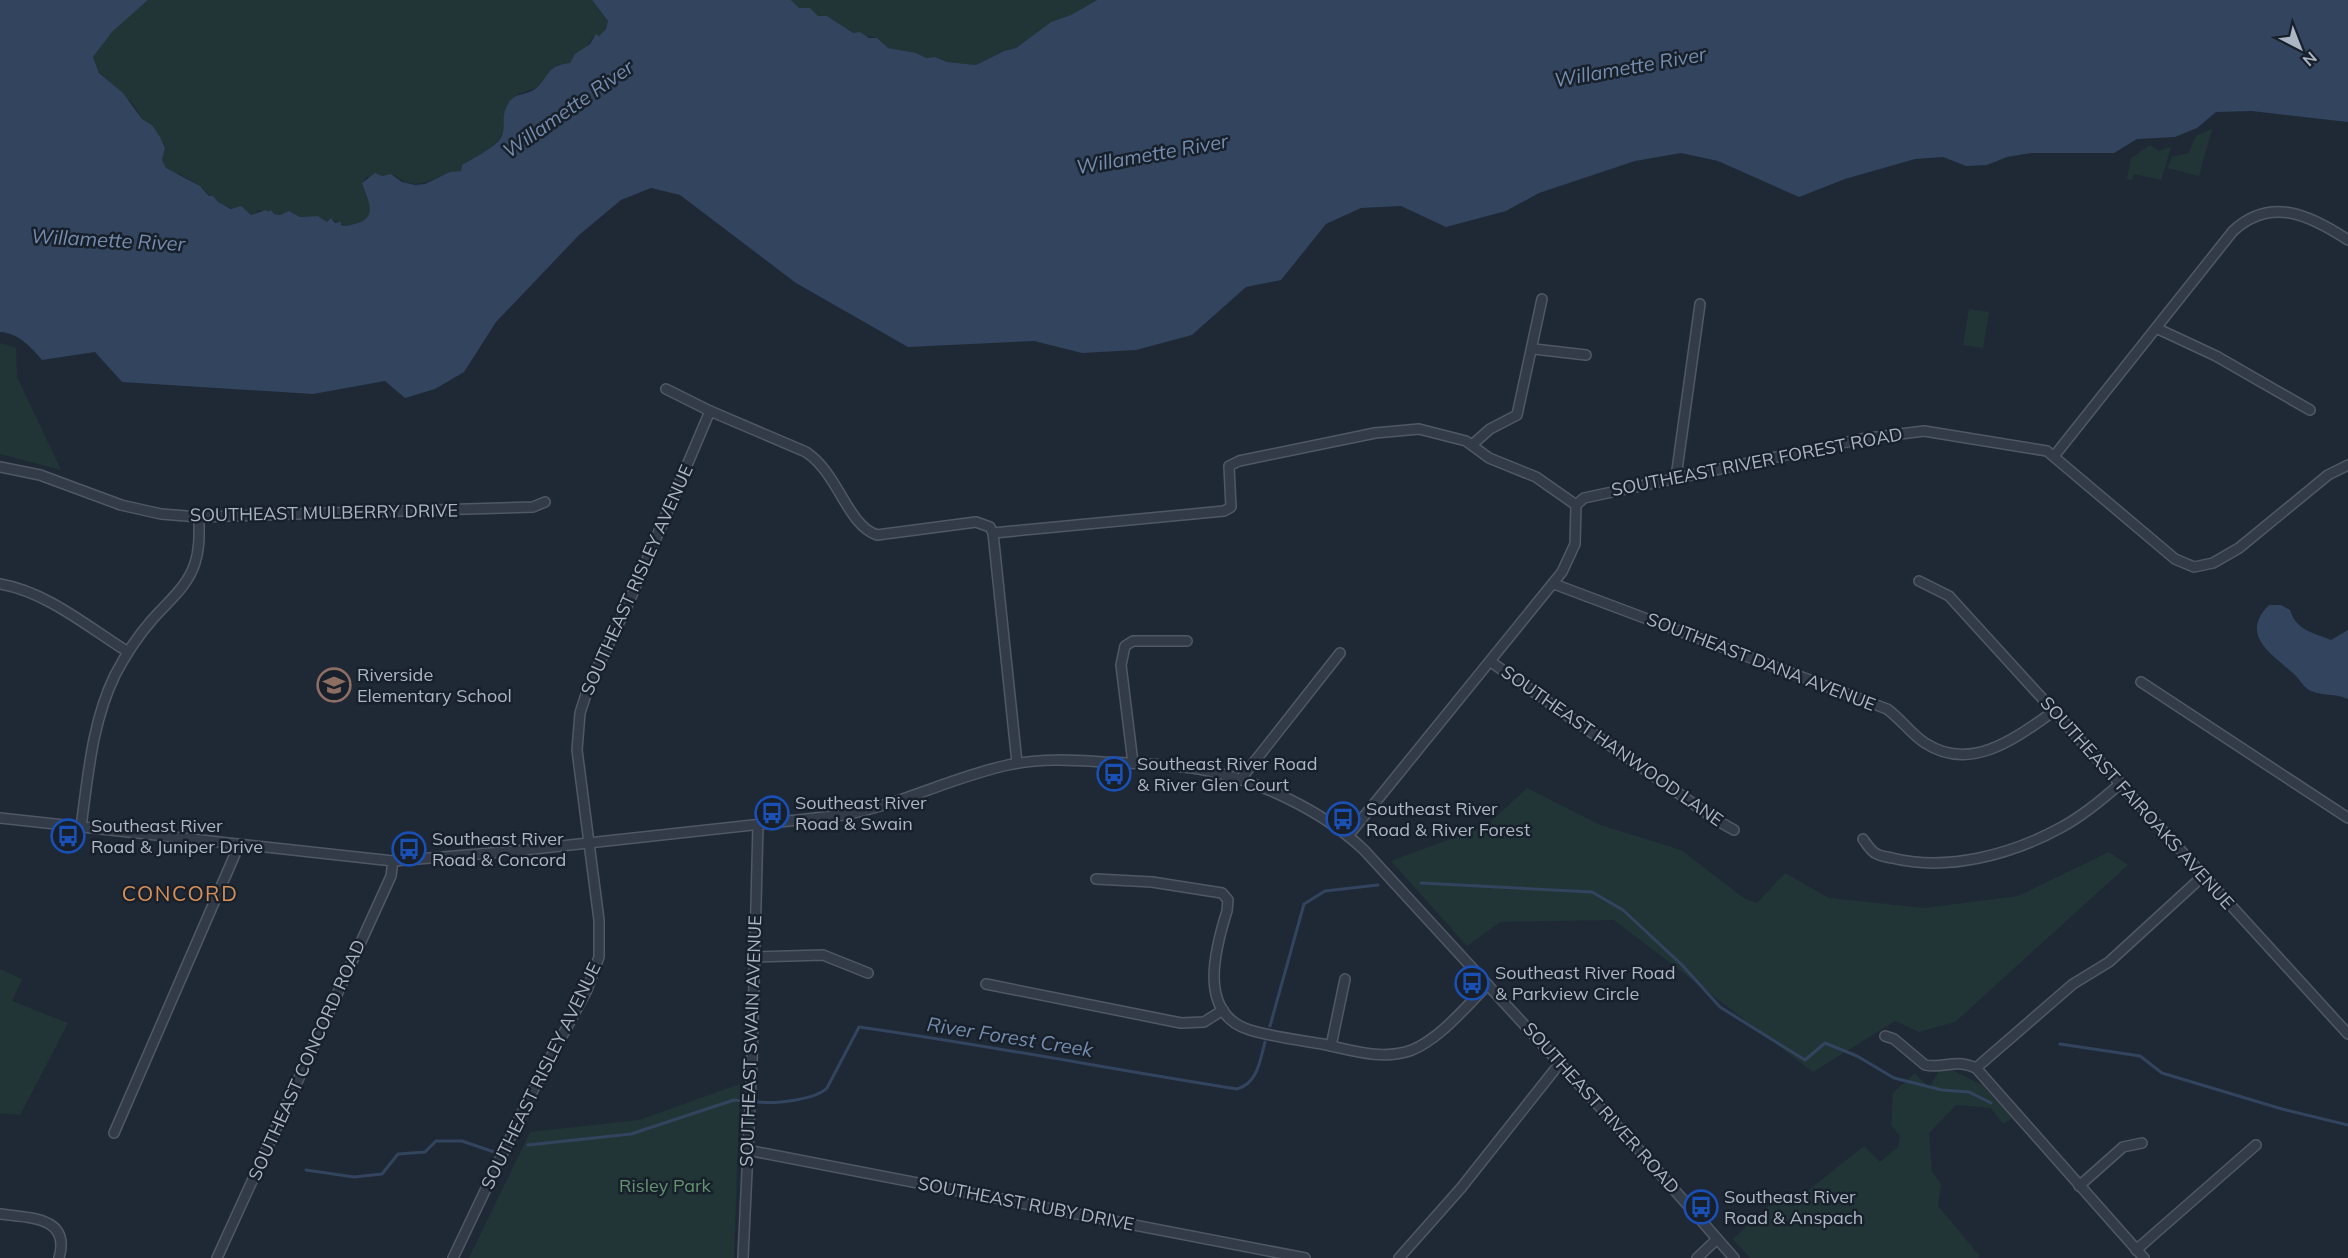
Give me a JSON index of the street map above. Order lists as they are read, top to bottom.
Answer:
{
  "streets": {
    "street": [
      "SOUTHEAST RIVER FOREST ROAD",
      "SOUTHEAST MULBERRY DRIVE",
      "SOUTHEAST RISLEY AVENUE",
      "SOUTHEAST DANA AVENUE",
      "SOUTHEAST HANWOOD LANE",
      "SOUTHEAST FAIROAKS AVENUE",
      "SOUTHEAST SWAIN AVENUE",
      "SOUTHEAST CONCORD ROAD",
      "SOUTHEAST RIVER ROAD",
      "SOUTHEAST RUBY DRIVE"
    ]
  },
  "crossings": [
    ["SOUTHEAST RISLEY AVENUE", "SOUTHEAST RIVER ROAD"],
    ["SOUTHEAST DANA AVENUE", "SOUTHEAST FAIROAKS AVENUE"],
    ["SOUTHEAST SWAIN AVENUE", "SOUTHEAST RIVER ROAD"],
    ["SOUTHEAST SWAIN AVENUE", "SOUTHEAST RUBY DRIVE"],
    ["SOUTHEAST CONCORD ROAD", "SOUTHEAST RIVER ROAD"]
  ],
  "districts": ["CONCORD"],
  "water": ["Willamette River", "River Forest Creek"],
  "parks": ["Risley Park"],
  "places": {
    "school or university": ["Riverside Elementary School"],
    "bus stop": [
      "Southeast River Road & River Glen Court",
      "Southeast River Road & Swain",
      "Southeast River Road & River Forest",
      "Southeast River Road & Juniper Drive",
      "Southeast River Road & Concord",
      "Southeast River Road & Parkview Circle",
      "Southeast River Road & Anspach"
    ]
  },
  "north": "bottom right"
}
